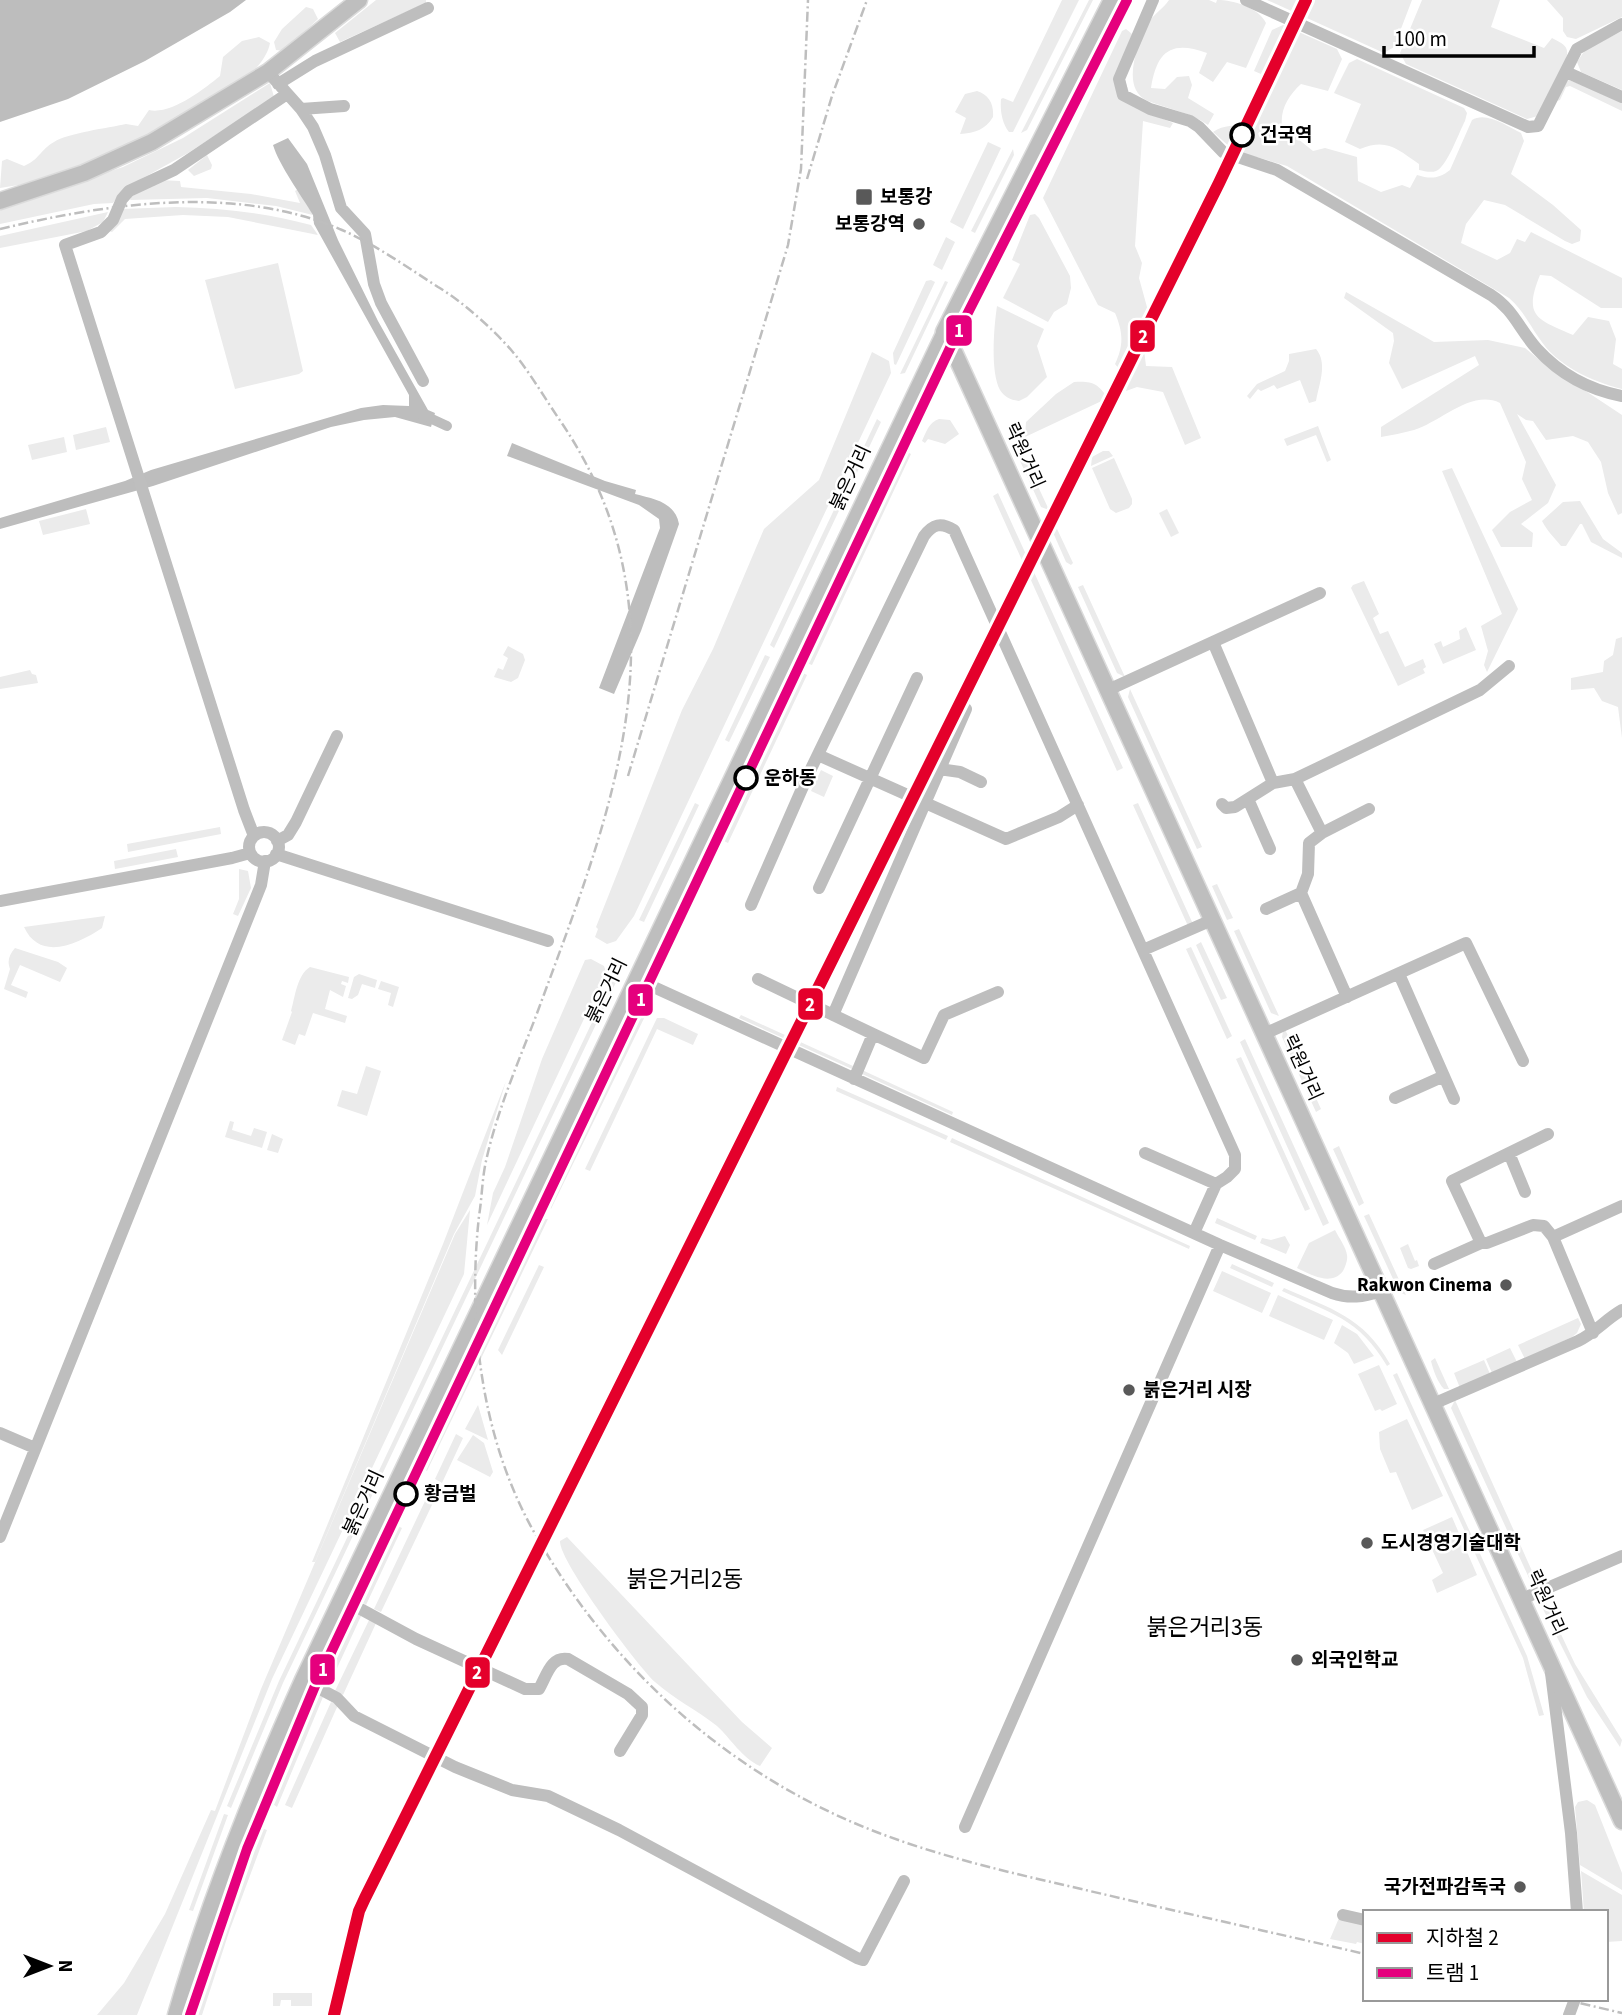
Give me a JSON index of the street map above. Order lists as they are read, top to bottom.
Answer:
{
  "streets": {
    "highway": ["붉은거리"],
    "main road": ["락원거리"]
  },
  "crossings": [
    ["락원거리", "붉은거리"]
  ],
  "districts": ["붉은거리2동", "붉은거리3동"],
  "places": {
    "other": [
      "건국역",
      "보통강역",
      "운하동",
      "Rakwon Cinema",
      "붉은거리 시장",
      "황금벌",
      "도시경영기술대학",
      "외국인학교",
      "국가전파감독국"
    ],
    "transit": ["보통강"]
  },
  "lines": ["metro line 2", "tram line 1"],
  "legend": ["지하철 2", "트램 1"],
  "scale_bar": "100 m",
  "north": "right"
}
